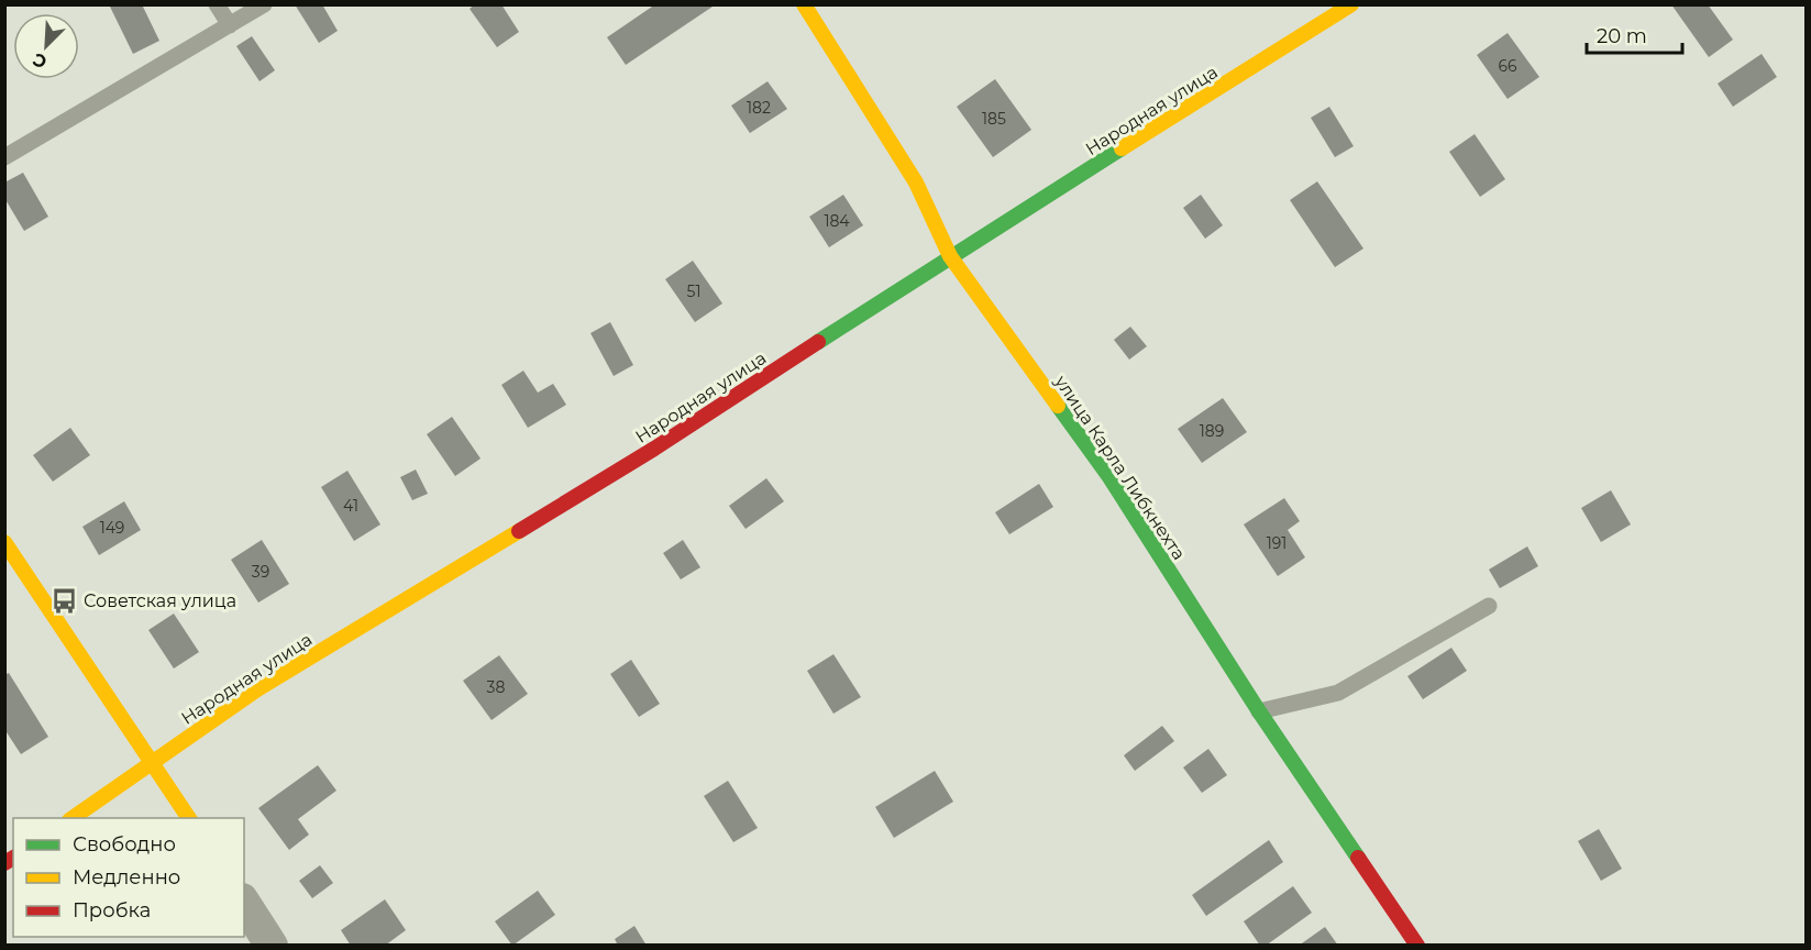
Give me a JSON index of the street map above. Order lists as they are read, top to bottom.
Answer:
{
  "streets": {
    "street": ["Народная улица", "улица Карла Либкнехта"]
  },
  "crossings": [
    ["Народная улица", "улица Карла Либкнехта"]
  ],
  "places": {
    "bus stop": ["Советская улица"]
  },
  "house_numbers": [
    "66",
    "182",
    "185",
    "184",
    "51",
    "189",
    "41",
    "149",
    "191",
    "39",
    "38"
  ],
  "legend": ["Свободно", "Медленно", "Пробка"],
  "scale_bar": "20 m",
  "north": "bottom left"
}
